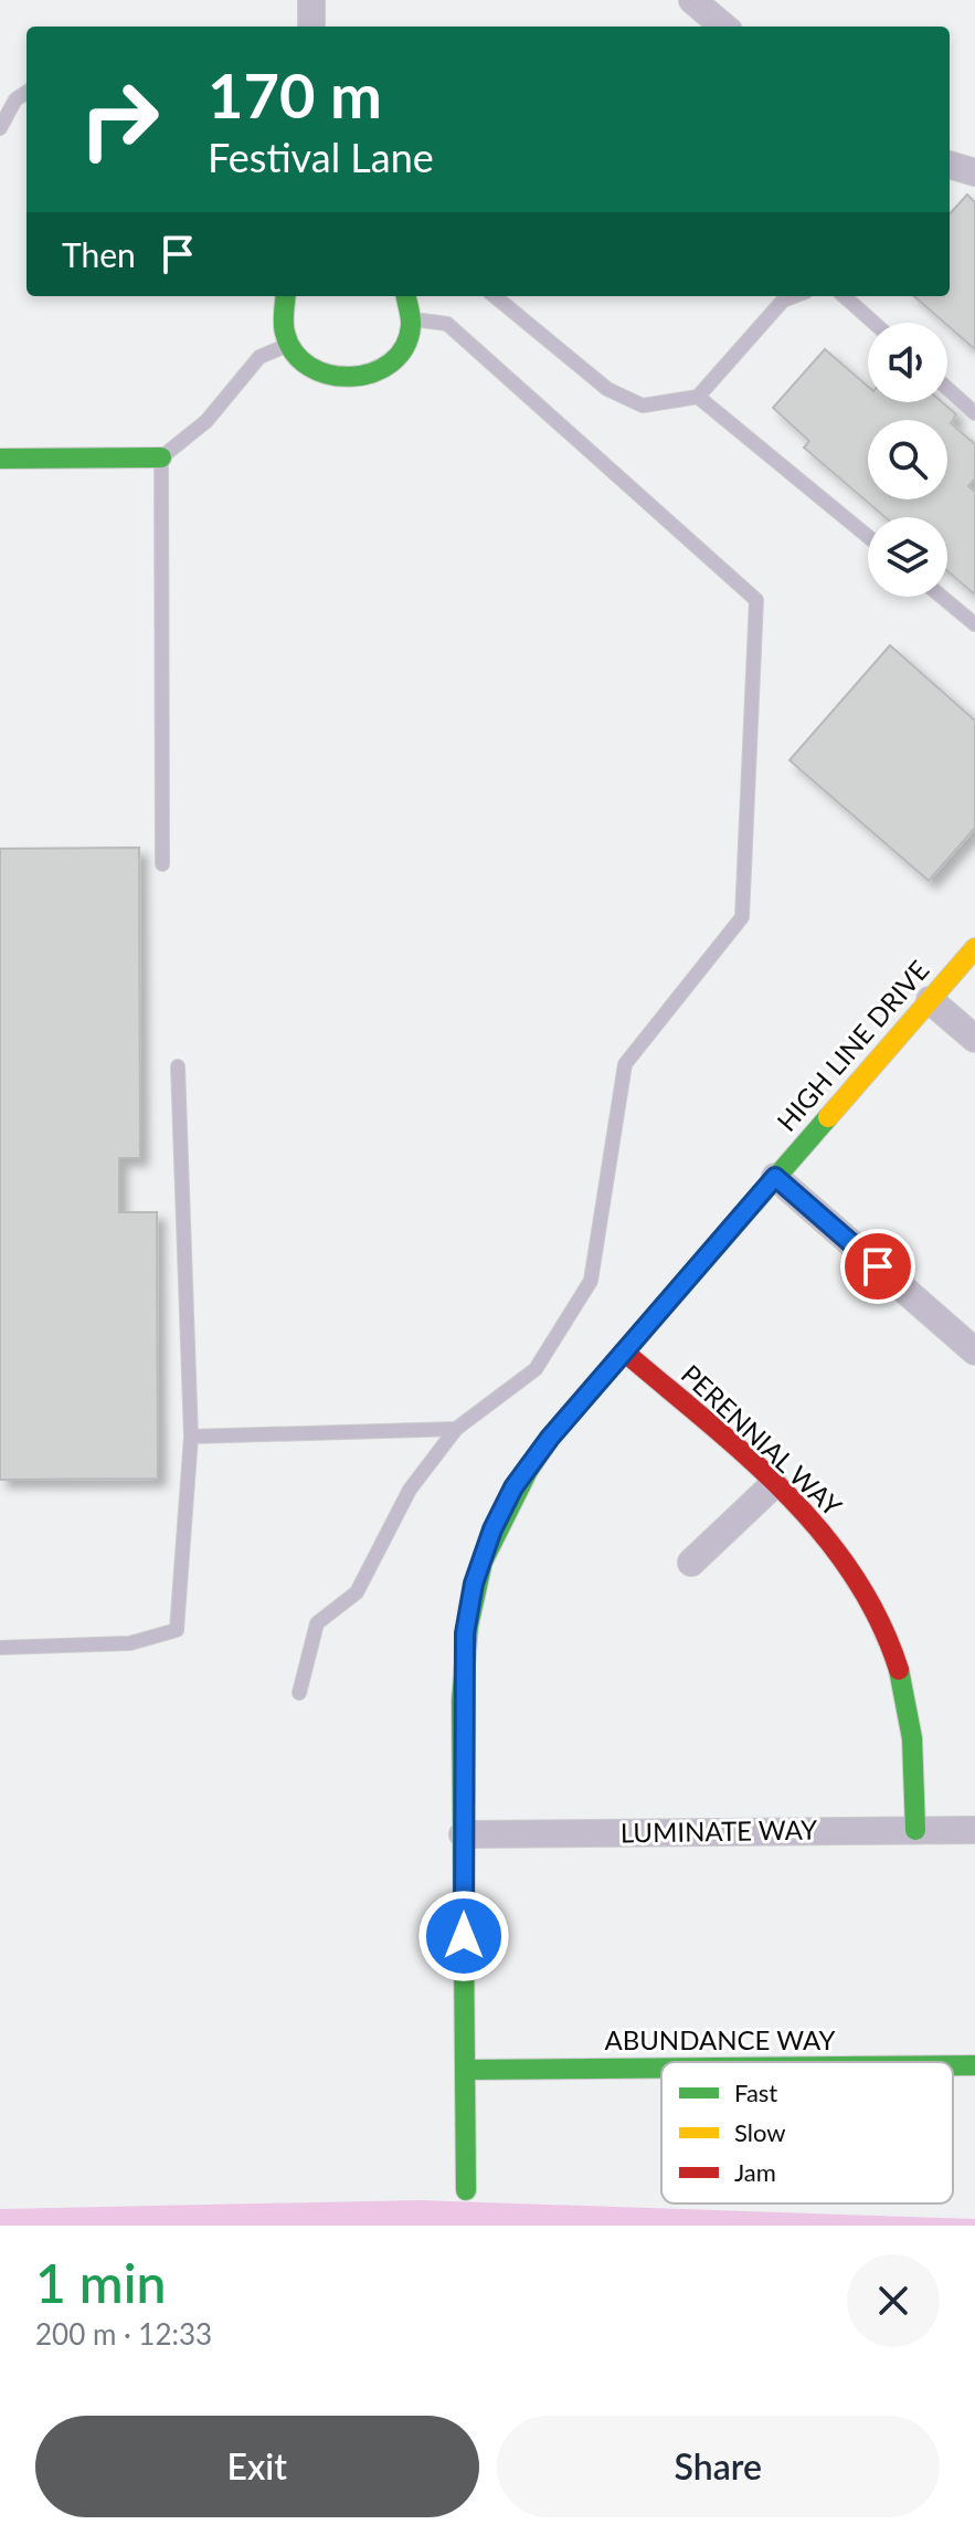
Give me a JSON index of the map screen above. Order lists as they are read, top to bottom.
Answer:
{
  "streets": {
    "street": [
      "HIGH LINE DRIVE",
      "PERENNIAL WAY",
      "LUMINATE WAY",
      "ABUNDANCE WAY"
    ]
  },
  "crossings": [
    ["HIGH LINE DRIVE", "PERENNIAL WAY"],
    ["HIGH LINE DRIVE", "LUMINATE WAY"],
    ["HIGH LINE DRIVE", "ABUNDANCE WAY"],
    ["PERENNIAL WAY", "LUMINATE WAY"]
  ],
  "legend": ["Fast", "Slow", "Jam"],
  "page": {
    "turn": ["170 m", "Festival Lane"],
    "then": "Then",
    "heading": ["1 min", "200 m · 12:33"],
    "buttons": ["Exit", "Share"]
  }
}
